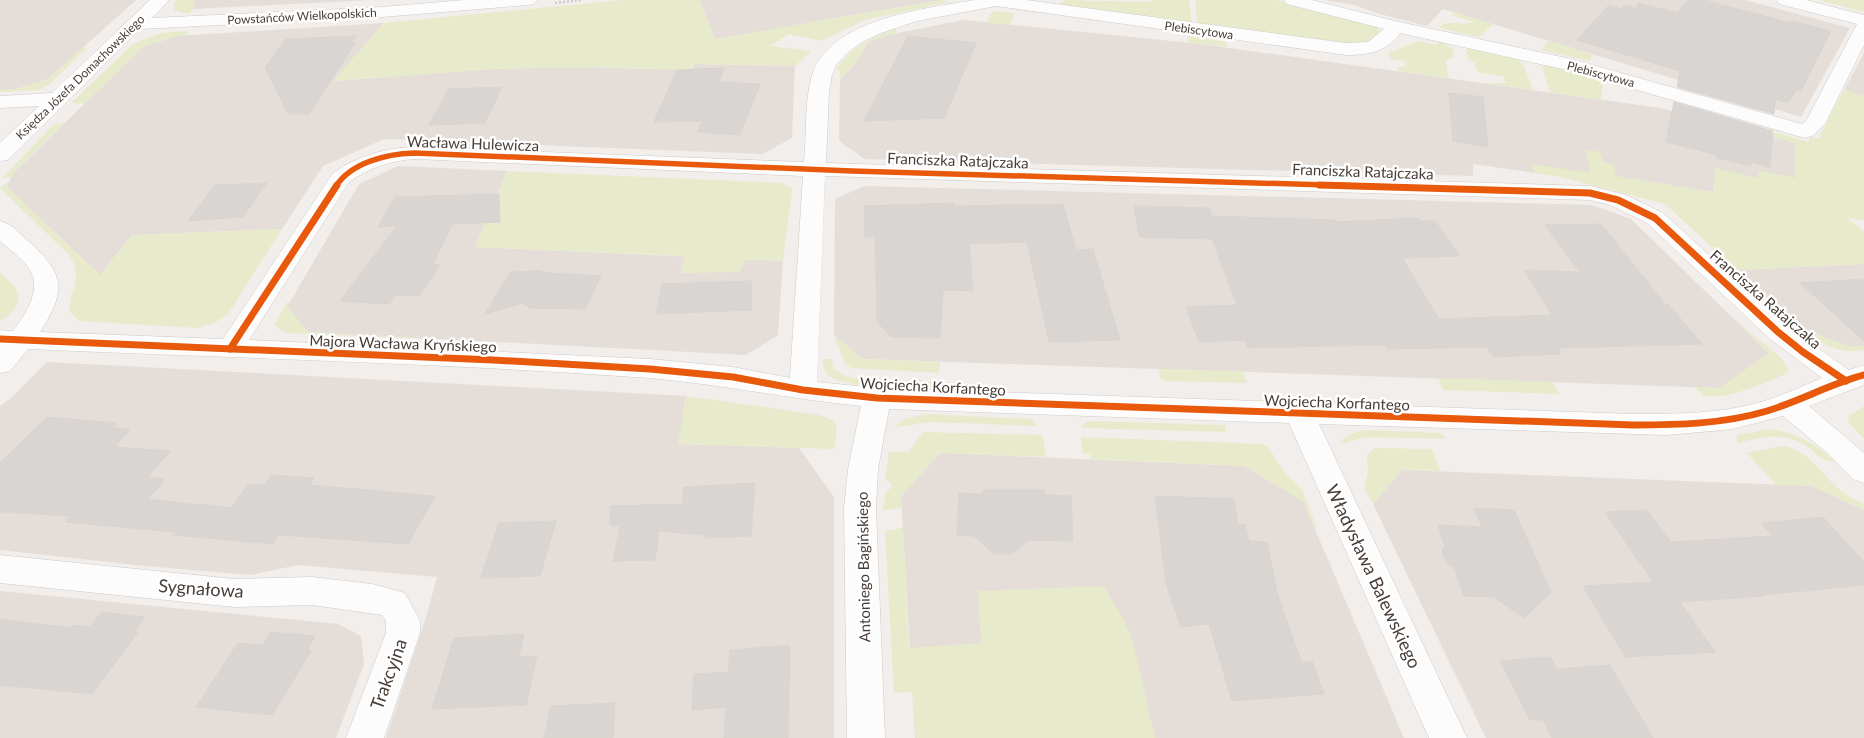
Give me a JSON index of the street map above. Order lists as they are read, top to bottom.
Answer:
{
  "streets": {
    "street": [
      "Powstańców Wielkopolskich",
      "Plebiscytowa",
      "Księdza Józefa Domachowskiego",
      "Wacława Hulewicza",
      "Franciszka Ratajczaka",
      "Majora Wacława Kryńskiego",
      "Wojciecha Korfantego",
      "Antoniego Bagińskiego",
      "Władysława Balewskiego",
      "Sygnałowa",
      "Trakcyjna"
    ]
  },
  "crossings": [
    ["Powstańców Wielkopolskich", "Księdza Józefa Domachowskiego"],
    ["Plebiscytowa", "Wacława Hulewicza"],
    ["Plebiscytowa", "Franciszka Ratajczaka"],
    ["Wacława Hulewicza", "Franciszka Ratajczaka"],
    ["Wacława Hulewicza", "Majora Wacława Kryńskiego"],
    ["Franciszka Ratajczaka", "Wojciecha Korfantego"],
    ["Majora Wacława Kryńskiego", "Wojciecha Korfantego"],
    ["Wojciecha Korfantego", "Antoniego Bagińskiego"],
    ["Wojciecha Korfantego", "Władysława Balewskiego"],
    ["Sygnałowa", "Trakcyjna"]
  ]
}
